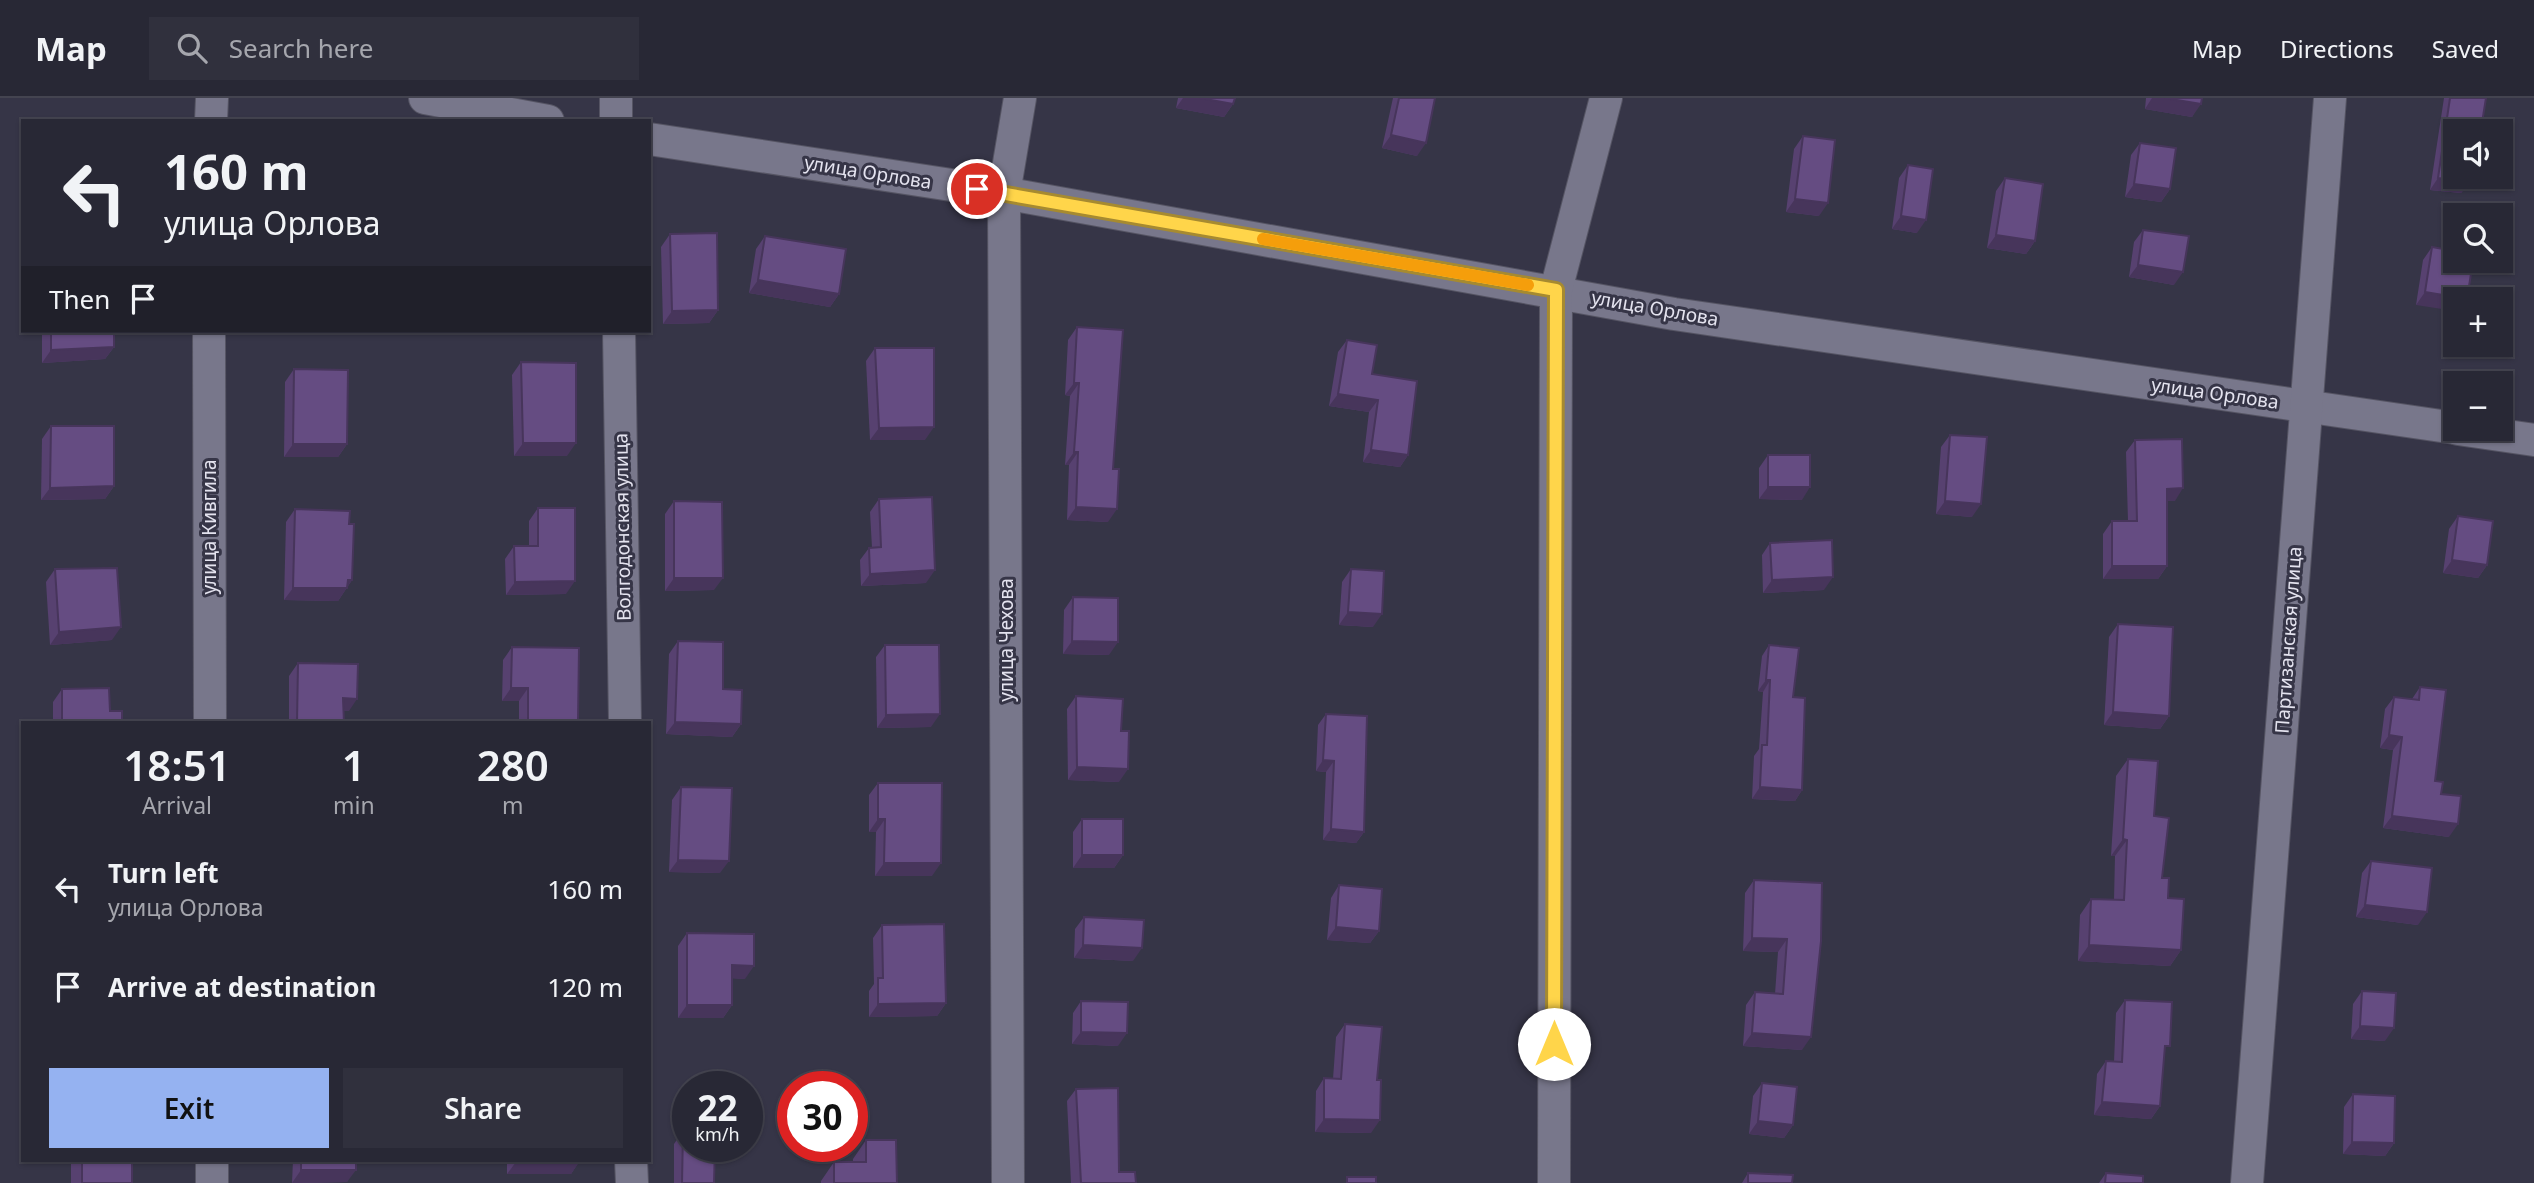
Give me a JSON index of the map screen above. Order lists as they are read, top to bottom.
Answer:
{
  "streets": {
    "street": [
      "улица Орлова",
      "улица Кивгила",
      "Волгодонская улица",
      "улица Чехова",
      "Партизанская улица"
    ]
  },
  "crossings": [
    ["улица Орлова", "улица Чехова"],
    ["улица Орлова", "Партизанская улица"]
  ],
  "page": {
    "header": "Map",
    "search": "Search here",
    "nav": ["Map", "Directions", "Saved"],
    "map_buttons": ["+", "−"],
    "turn": ["160 m", "улица Орлова"],
    "then": "Then",
    "eta": [
      "18:51",
      "Arrival",
      "1",
      "min",
      "280",
      "m"
    ],
    "list": [
      {
        "name": "Turn left",
        "note": "улица Орлова",
        "value": "160 m"
      },
      {
        "name": "Arrive at destination",
        "value": "120 m"
      }
    ],
    "buttons": ["Exit", "Share"],
    "speed": "22 km/h",
    "limit": "30"
  }
}
